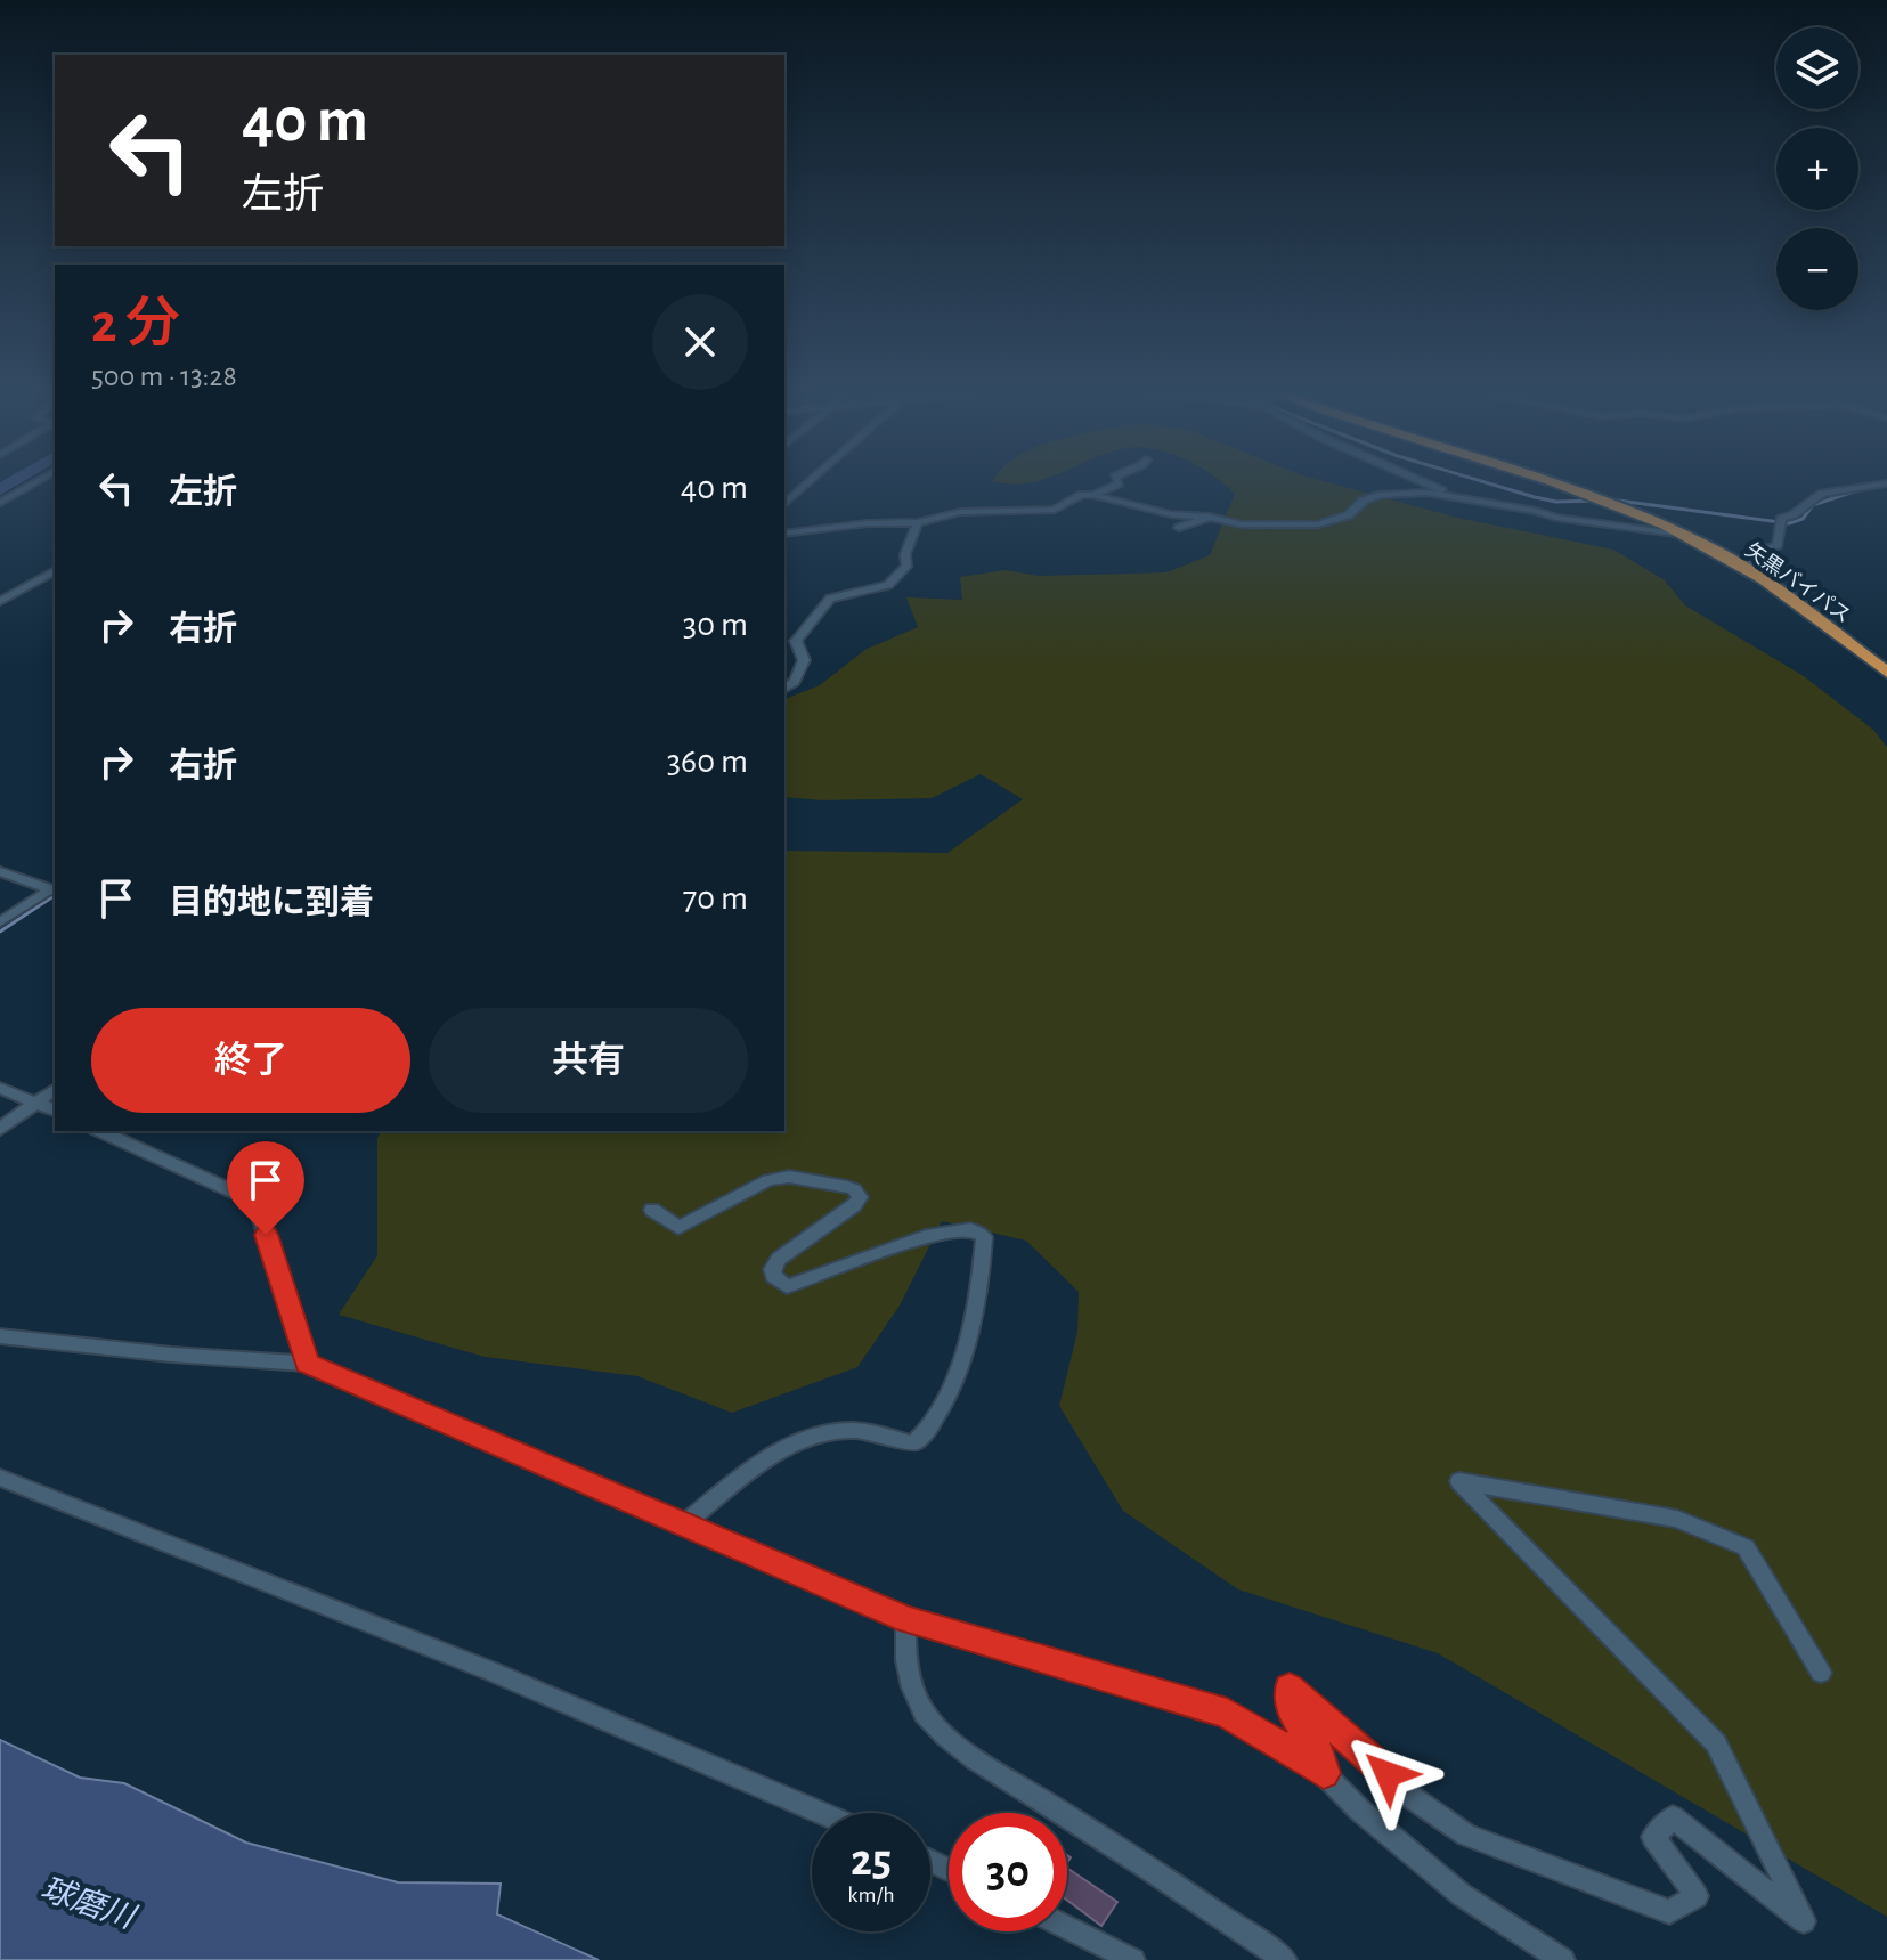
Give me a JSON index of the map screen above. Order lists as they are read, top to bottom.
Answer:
{
  "streets": {
    "highway": ["矢黒バイパス"]
  },
  "water": ["球磨川"],
  "page": {
    "map_buttons": ["+", "−"],
    "turn": ["40 m", "左折"],
    "heading": ["2 分", "500 m · 13:28"],
    "list": [
      {
        "name": "左折",
        "value": "40 m"
      },
      {
        "name": "右折",
        "value": "30 m"
      },
      {
        "name": "右折",
        "value": "360 m"
      },
      {
        "name": "目的地に到着",
        "value": "70 m"
      }
    ],
    "buttons": ["終了", "共有"],
    "speed": "25 km/h",
    "limit": "30"
  }
}
